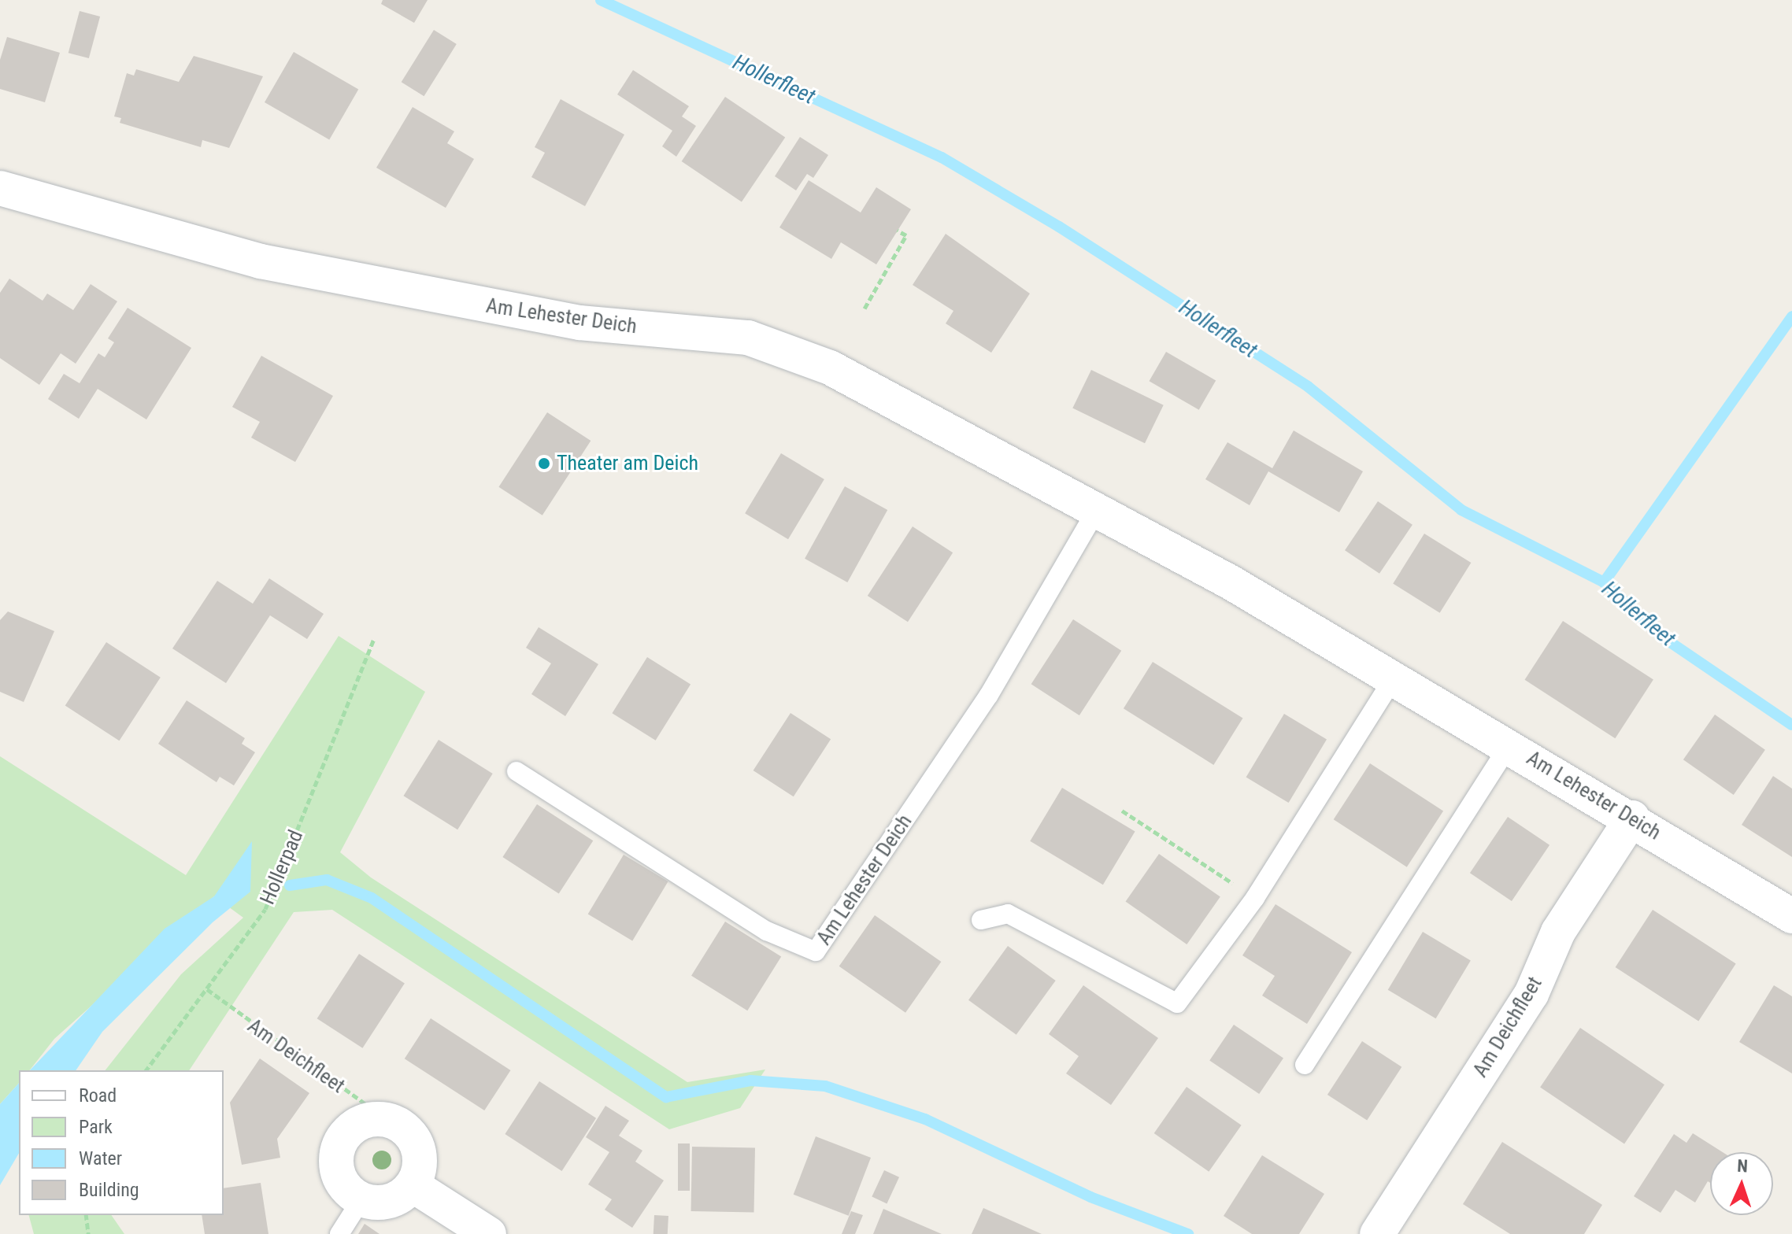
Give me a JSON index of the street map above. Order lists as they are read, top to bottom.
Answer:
{
  "streets": {
    "street": ["Am Lehester Deich", "Am Deichfleet"],
    "path": ["Hollerpad"]
  },
  "crossings": [
    ["Am Lehester Deich", "Am Deichfleet"],
    ["Hollerpad", "Am Deichfleet"]
  ],
  "water": ["Hollerfleet"],
  "places": ["Theater am Deich"],
  "legend": [
    "Road",
    "Park",
    "Water",
    "Building"
  ],
  "north": "top"
}
